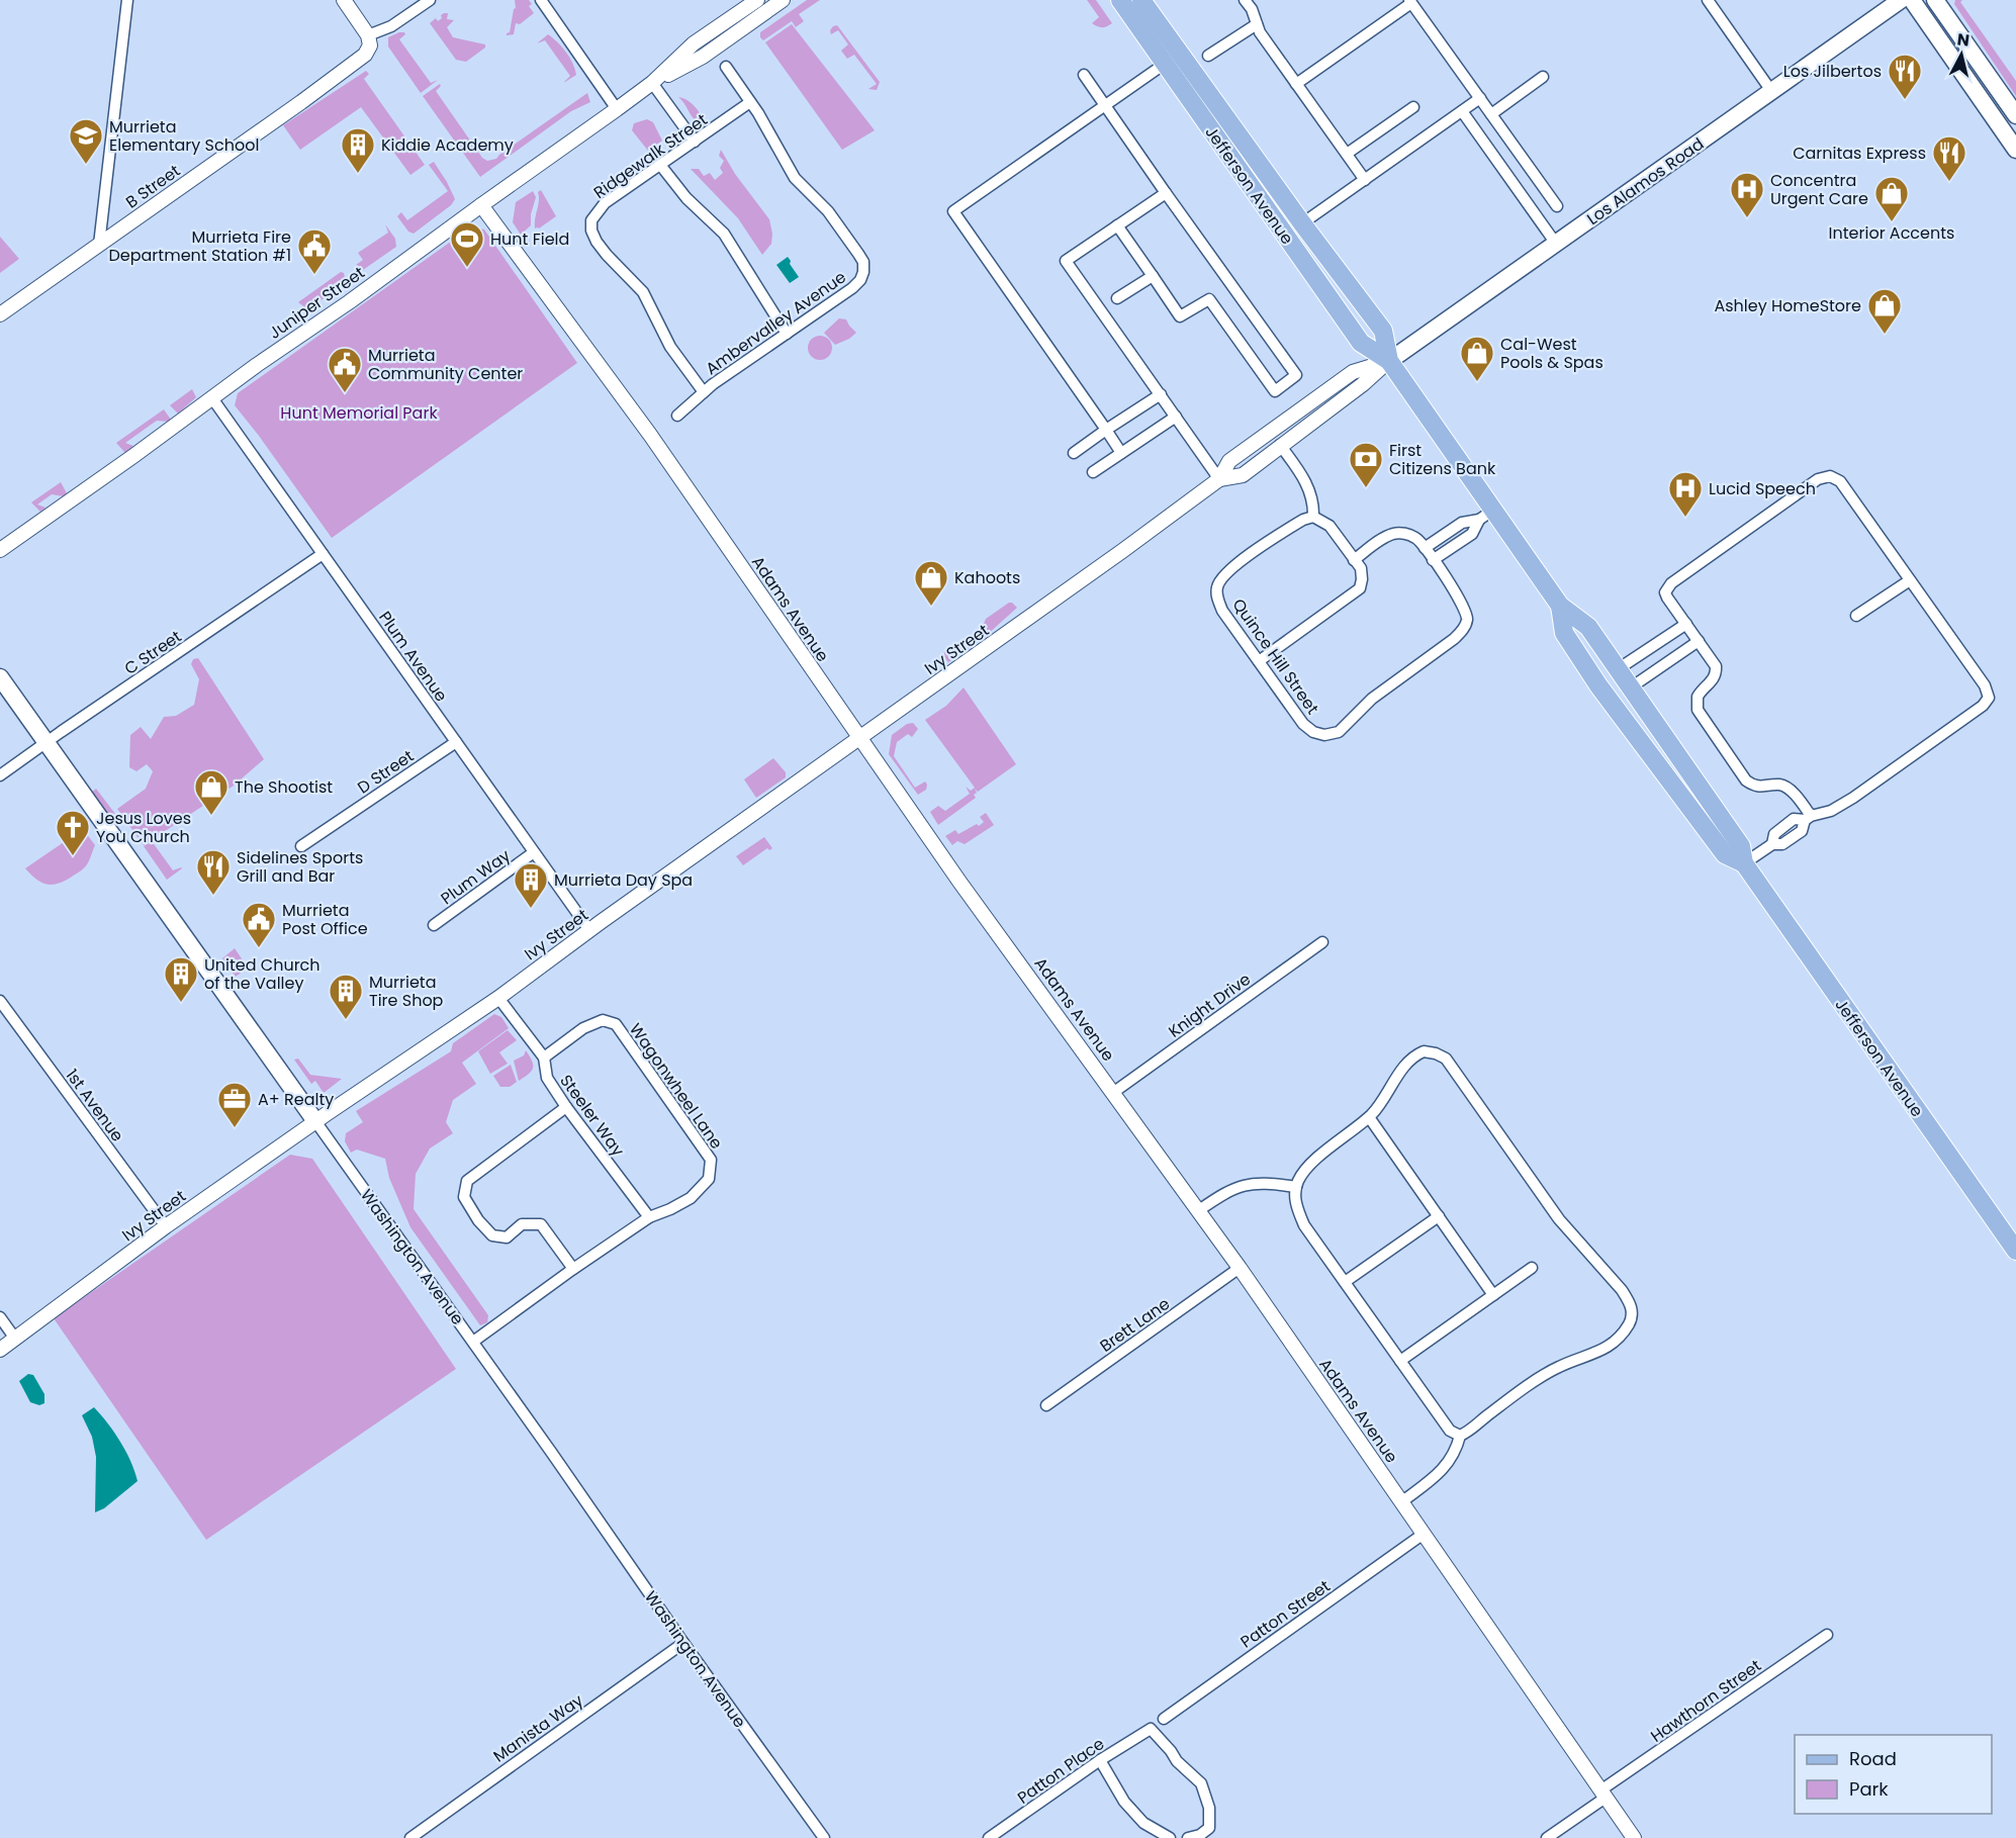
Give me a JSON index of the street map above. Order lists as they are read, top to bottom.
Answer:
{
  "streets": {
    "main road": ["Los Alamos Road", "Jefferson Avenue", "Washington Avenue"],
    "street": [
      "Ridgewalk Street",
      "B Street",
      "Juniper Street",
      "Ambervalley Avenue",
      "Adams Avenue",
      "Ivy Street",
      "C Street",
      "Plum Avenue",
      "Quince Hill Street",
      "D Street",
      "Plum Way",
      "Knight Drive",
      "Wagonwheel Lane",
      "1st Avenue",
      "Steeler Way",
      "Brett Lane",
      "Patton Street",
      "Hawthorn Street",
      "Manista Way",
      "Patton Place"
    ]
  },
  "crossings": [
    ["Ridgewalk Street", "Ambervalley Avenue"],
    ["Los Alamos Road", "Jefferson Avenue"],
    ["Los Alamos Road", "Ivy Street"],
    ["Jefferson Avenue", "Ivy Street"],
    ["Juniper Street", "Adams Avenue"],
    ["Juniper Street", "Plum Avenue"],
    ["Adams Avenue", "Ivy Street"],
    ["Adams Avenue", "Knight Drive"],
    ["Adams Avenue", "Brett Lane"],
    ["Adams Avenue", "Patton Street"],
    ["Adams Avenue", "Hawthorn Street"],
    ["Ivy Street", "Plum Avenue"],
    ["Ivy Street", "1st Avenue"],
    ["Ivy Street", "Steeler Way"],
    ["Ivy Street", "Washington Avenue"],
    ["C Street", "Plum Avenue"],
    ["C Street", "Washington Avenue"],
    ["Plum Avenue", "D Street"],
    ["Plum Avenue", "Plum Way"],
    ["Wagonwheel Lane", "Steeler Way"],
    ["Wagonwheel Lane", "Washington Avenue"],
    ["Washington Avenue", "Manista Way"]
  ],
  "parks": ["Hunt Memorial Park"],
  "places": {
    "restaurant": ["Los Jilbertos", "Carnitas Express", "Sidelines Sports Grill and Bar"],
    "school or university": ["Murrieta Elementary School"],
    "building": [
      "Kiddie Academy",
      "Murrieta Day Spa",
      "United Church of the Valley",
      "Murrieta Tire Shop"
    ],
    "hospital": ["Concentra Urgent Care", "Lucid Speech"],
    "shop": [
      "Interior Accents",
      "Ashley HomeStore",
      "Cal-West Pools & Spas",
      "Kahoots",
      "The Shootist"
    ],
    "sports": ["Hunt Field"],
    "public building": ["Murrieta Fire Department Station #1", "Murrieta Community Center", "Murrieta Post Office"],
    "bank": ["First Citizens Bank"],
    "church": ["Jesus Loves You Church"],
    "office": ["A+ Realty"]
  },
  "legend": ["Road", "Park"],
  "north": "top"
}
